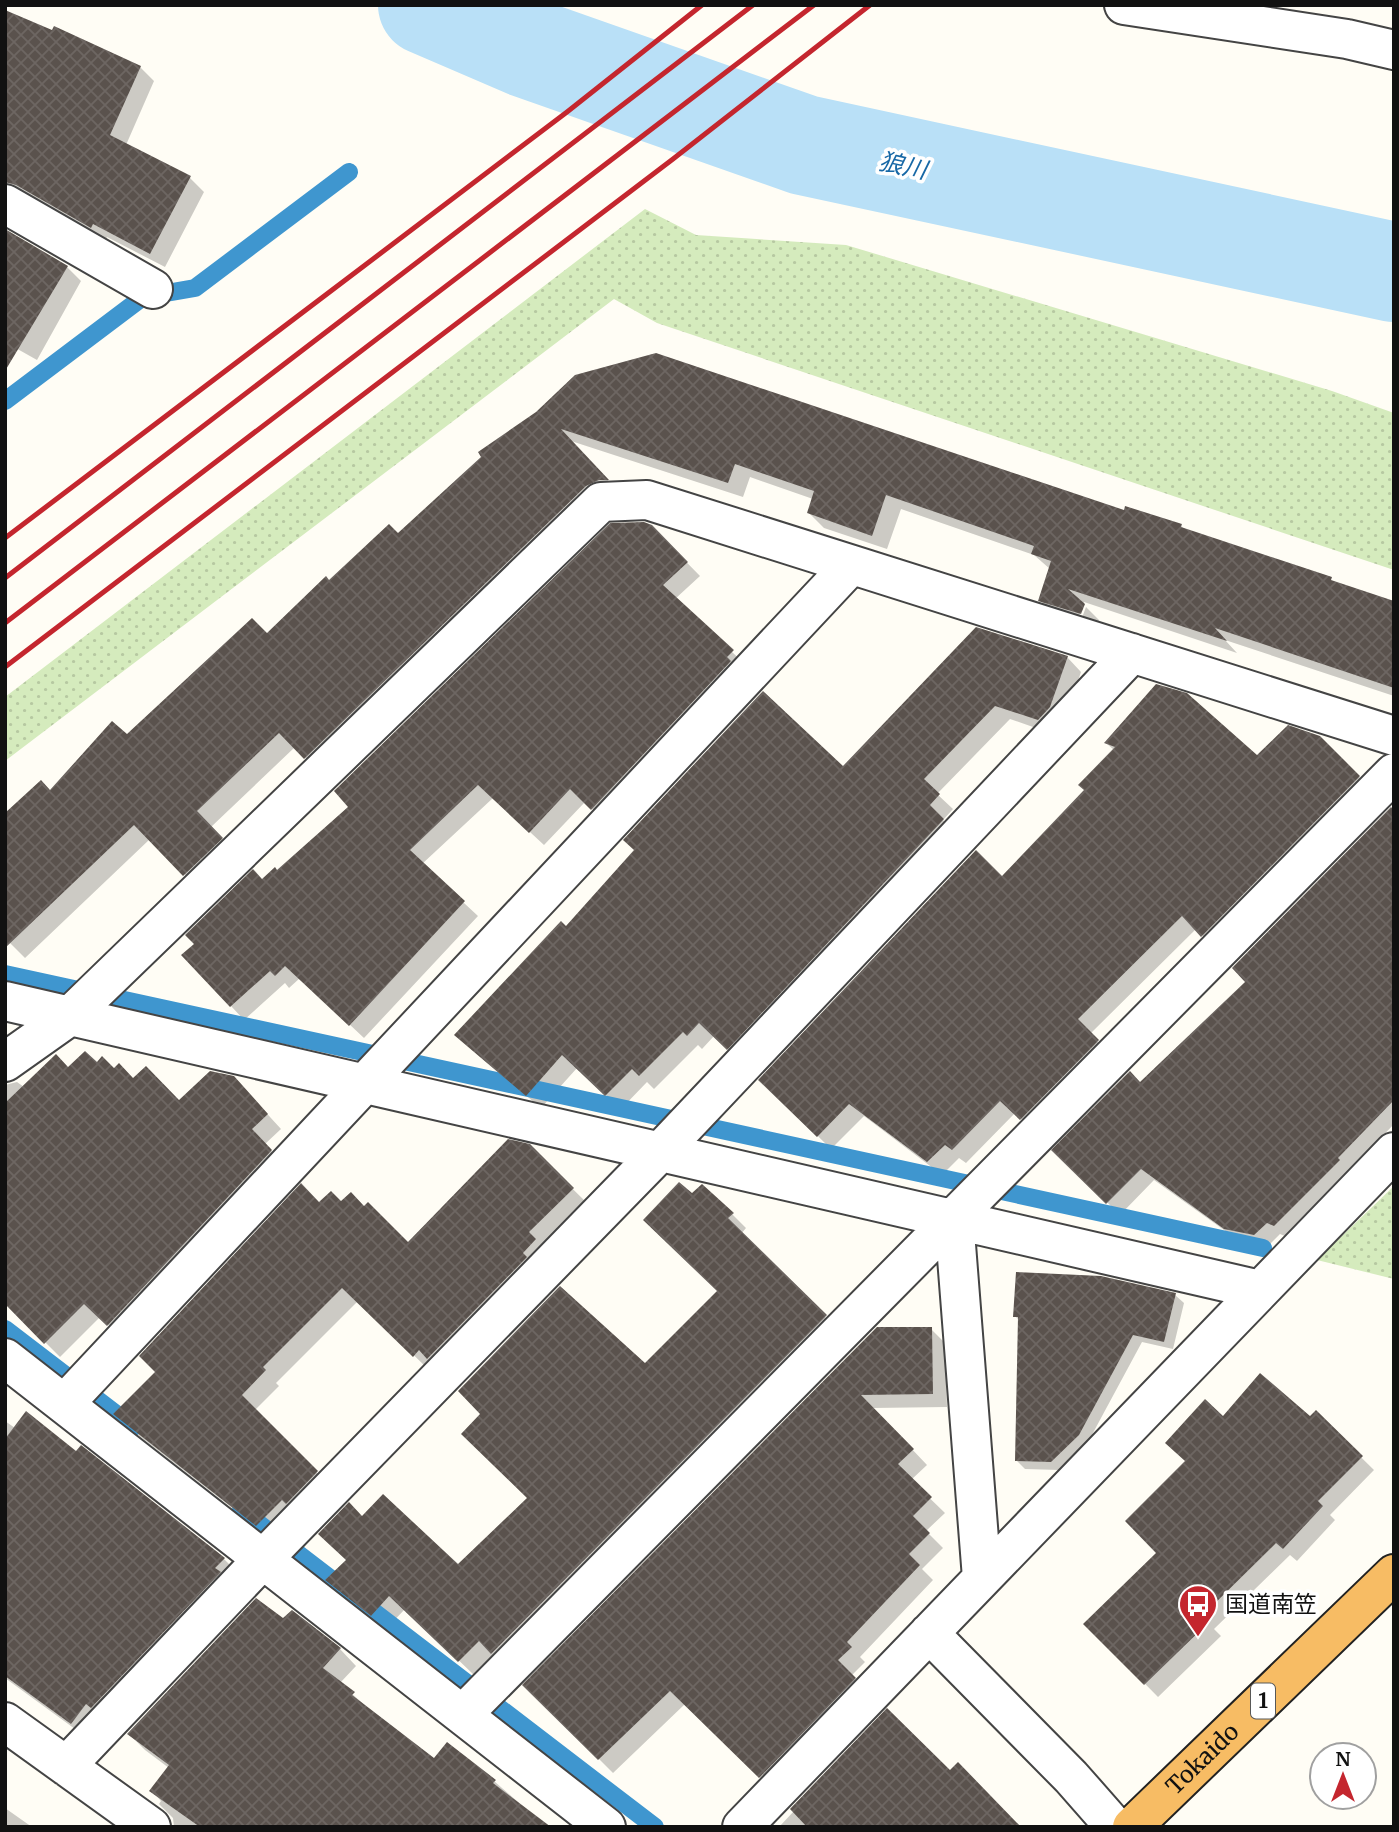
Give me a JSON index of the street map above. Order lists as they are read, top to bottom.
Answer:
{
  "streets": {
    "highway": ["1", "Tokaido"]
  },
  "water": ["狼川"],
  "places": {
    "bus stop": ["国道南笠"]
  },
  "north": "top"
}
